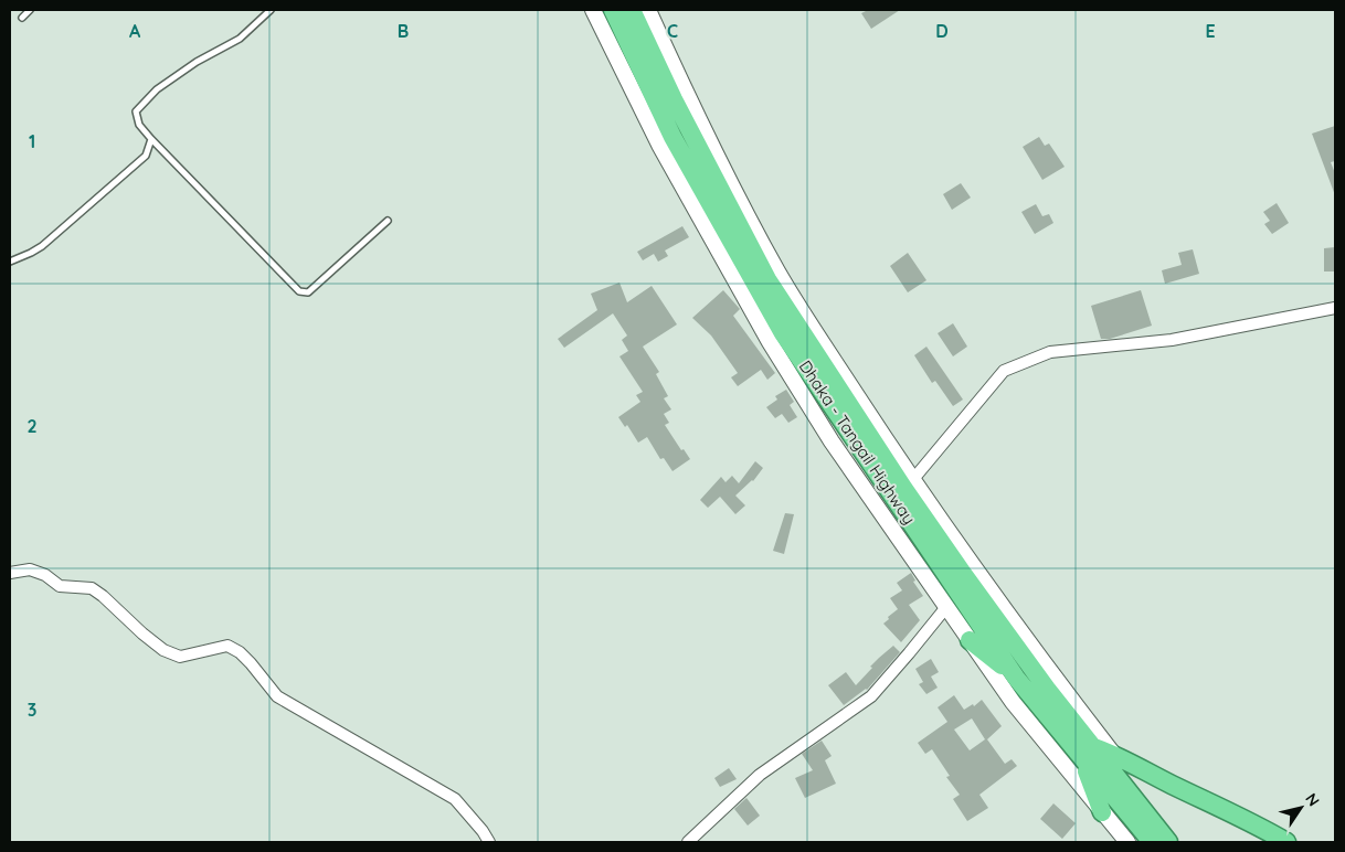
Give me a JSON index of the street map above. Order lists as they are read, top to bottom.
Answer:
{
  "streets": {
    "highway": ["Dhaka - Tangail Highway"]
  },
  "north": "top right",
  "grid": {
    "columns": [
      "A",
      "B",
      "C",
      "D",
      "E"
    ],
    "rows": ["1", "2", "3"]
  }
}
